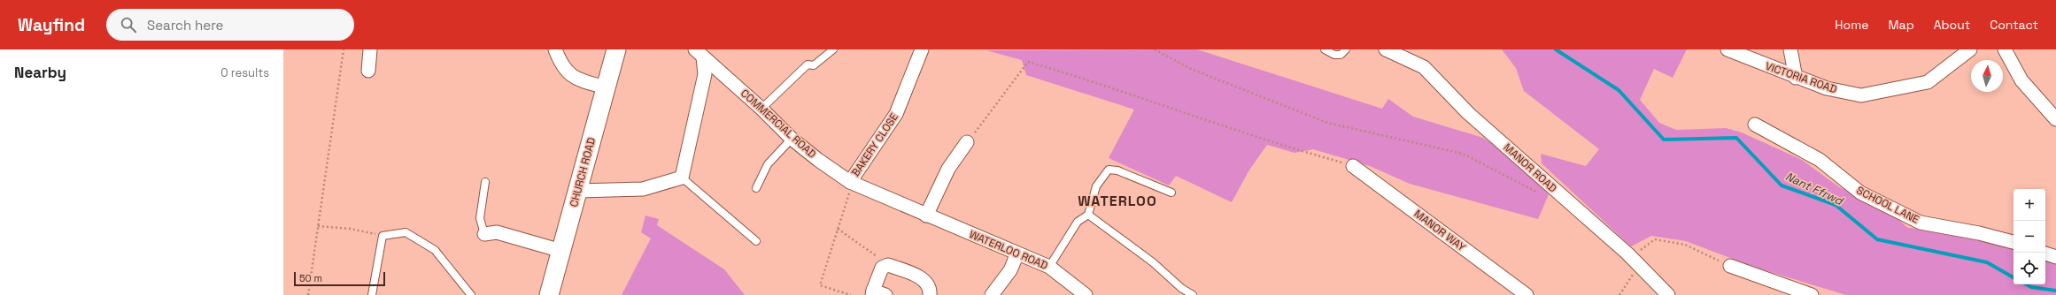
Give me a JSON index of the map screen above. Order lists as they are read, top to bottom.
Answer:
{
  "streets": {
    "main road": ["CHURCH ROAD"],
    "street": [
      "VICTORIA ROAD",
      "COMMERCIAL ROAD",
      "BAKERY CLOSE",
      "MANOR ROAD",
      "SCHOOL LANE",
      "MANOR WAY",
      "WATERLOO ROAD"
    ]
  },
  "crossings": [
    ["COMMERCIAL ROAD", "BAKERY CLOSE"],
    ["COMMERCIAL ROAD", "WATERLOO ROAD"]
  ],
  "districts": ["WATERLOO"],
  "water": ["Nant Ffrwd"],
  "scale_bar": "50 m",
  "north": "top",
  "page": {
    "header": "Wayfind",
    "search": "Search here",
    "nav": [
      "Home",
      "Map",
      "About",
      "Contact"
    ],
    "heading": ["Nearby", "0 results"],
    "map_buttons": ["+", "−"],
    "scale": "50 m"
  }
}
